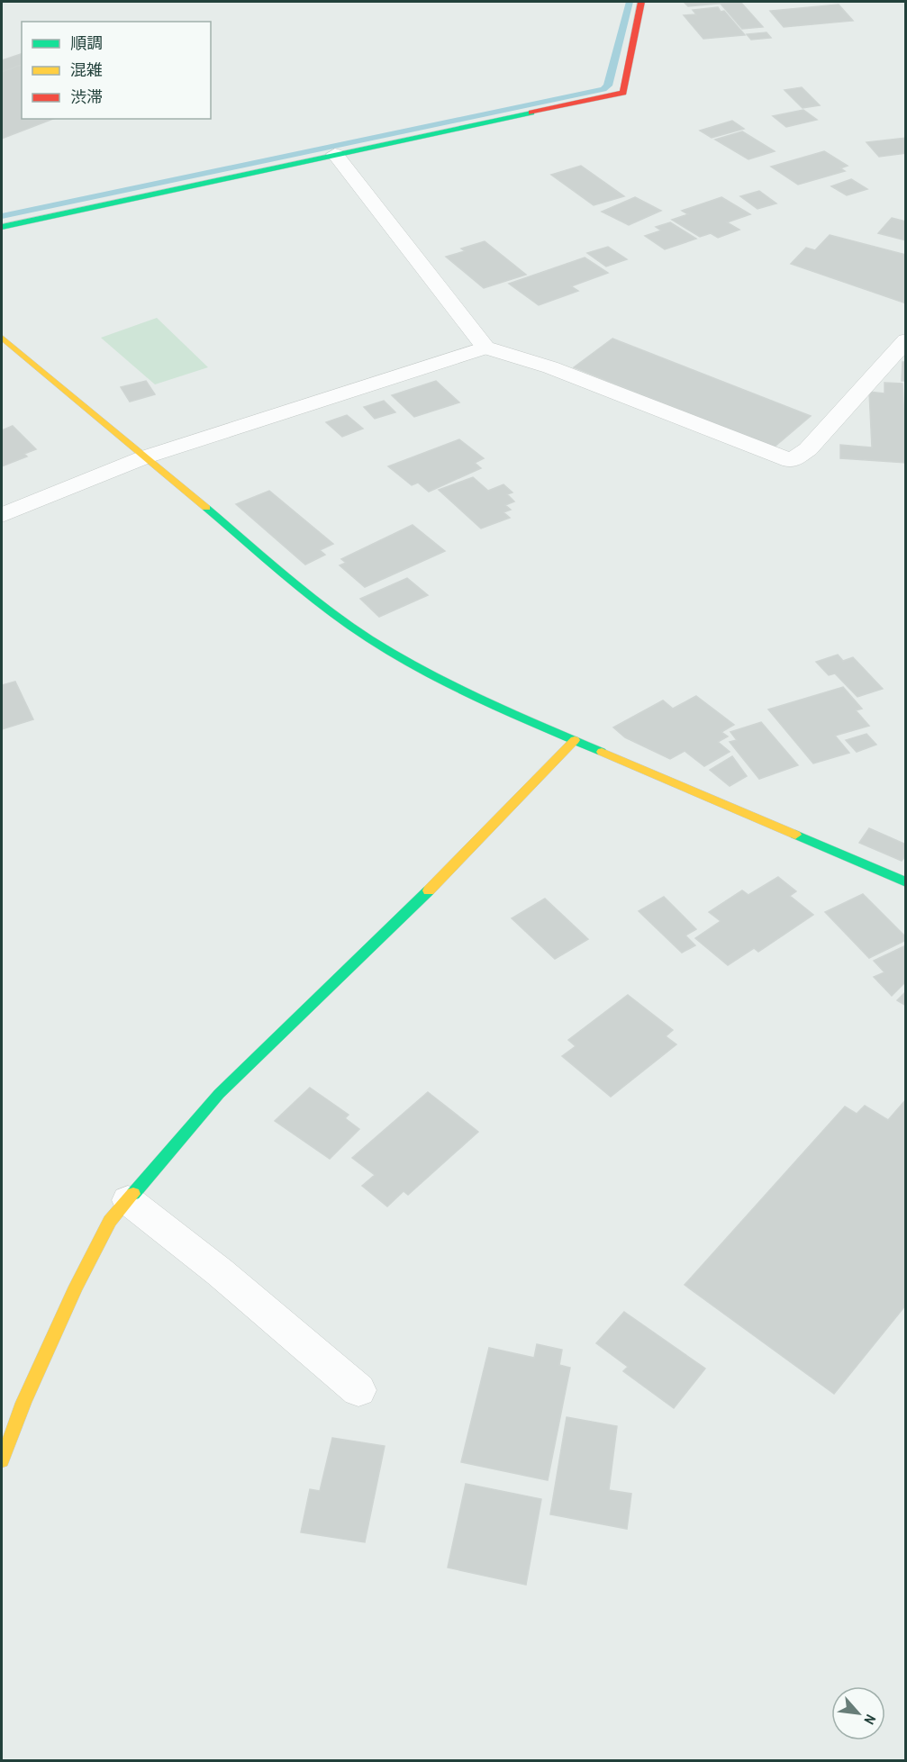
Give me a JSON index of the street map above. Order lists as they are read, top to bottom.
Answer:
{
  "legend": ["順調", "混雑", "渋滞"],
  "north": "bottom right"
}
